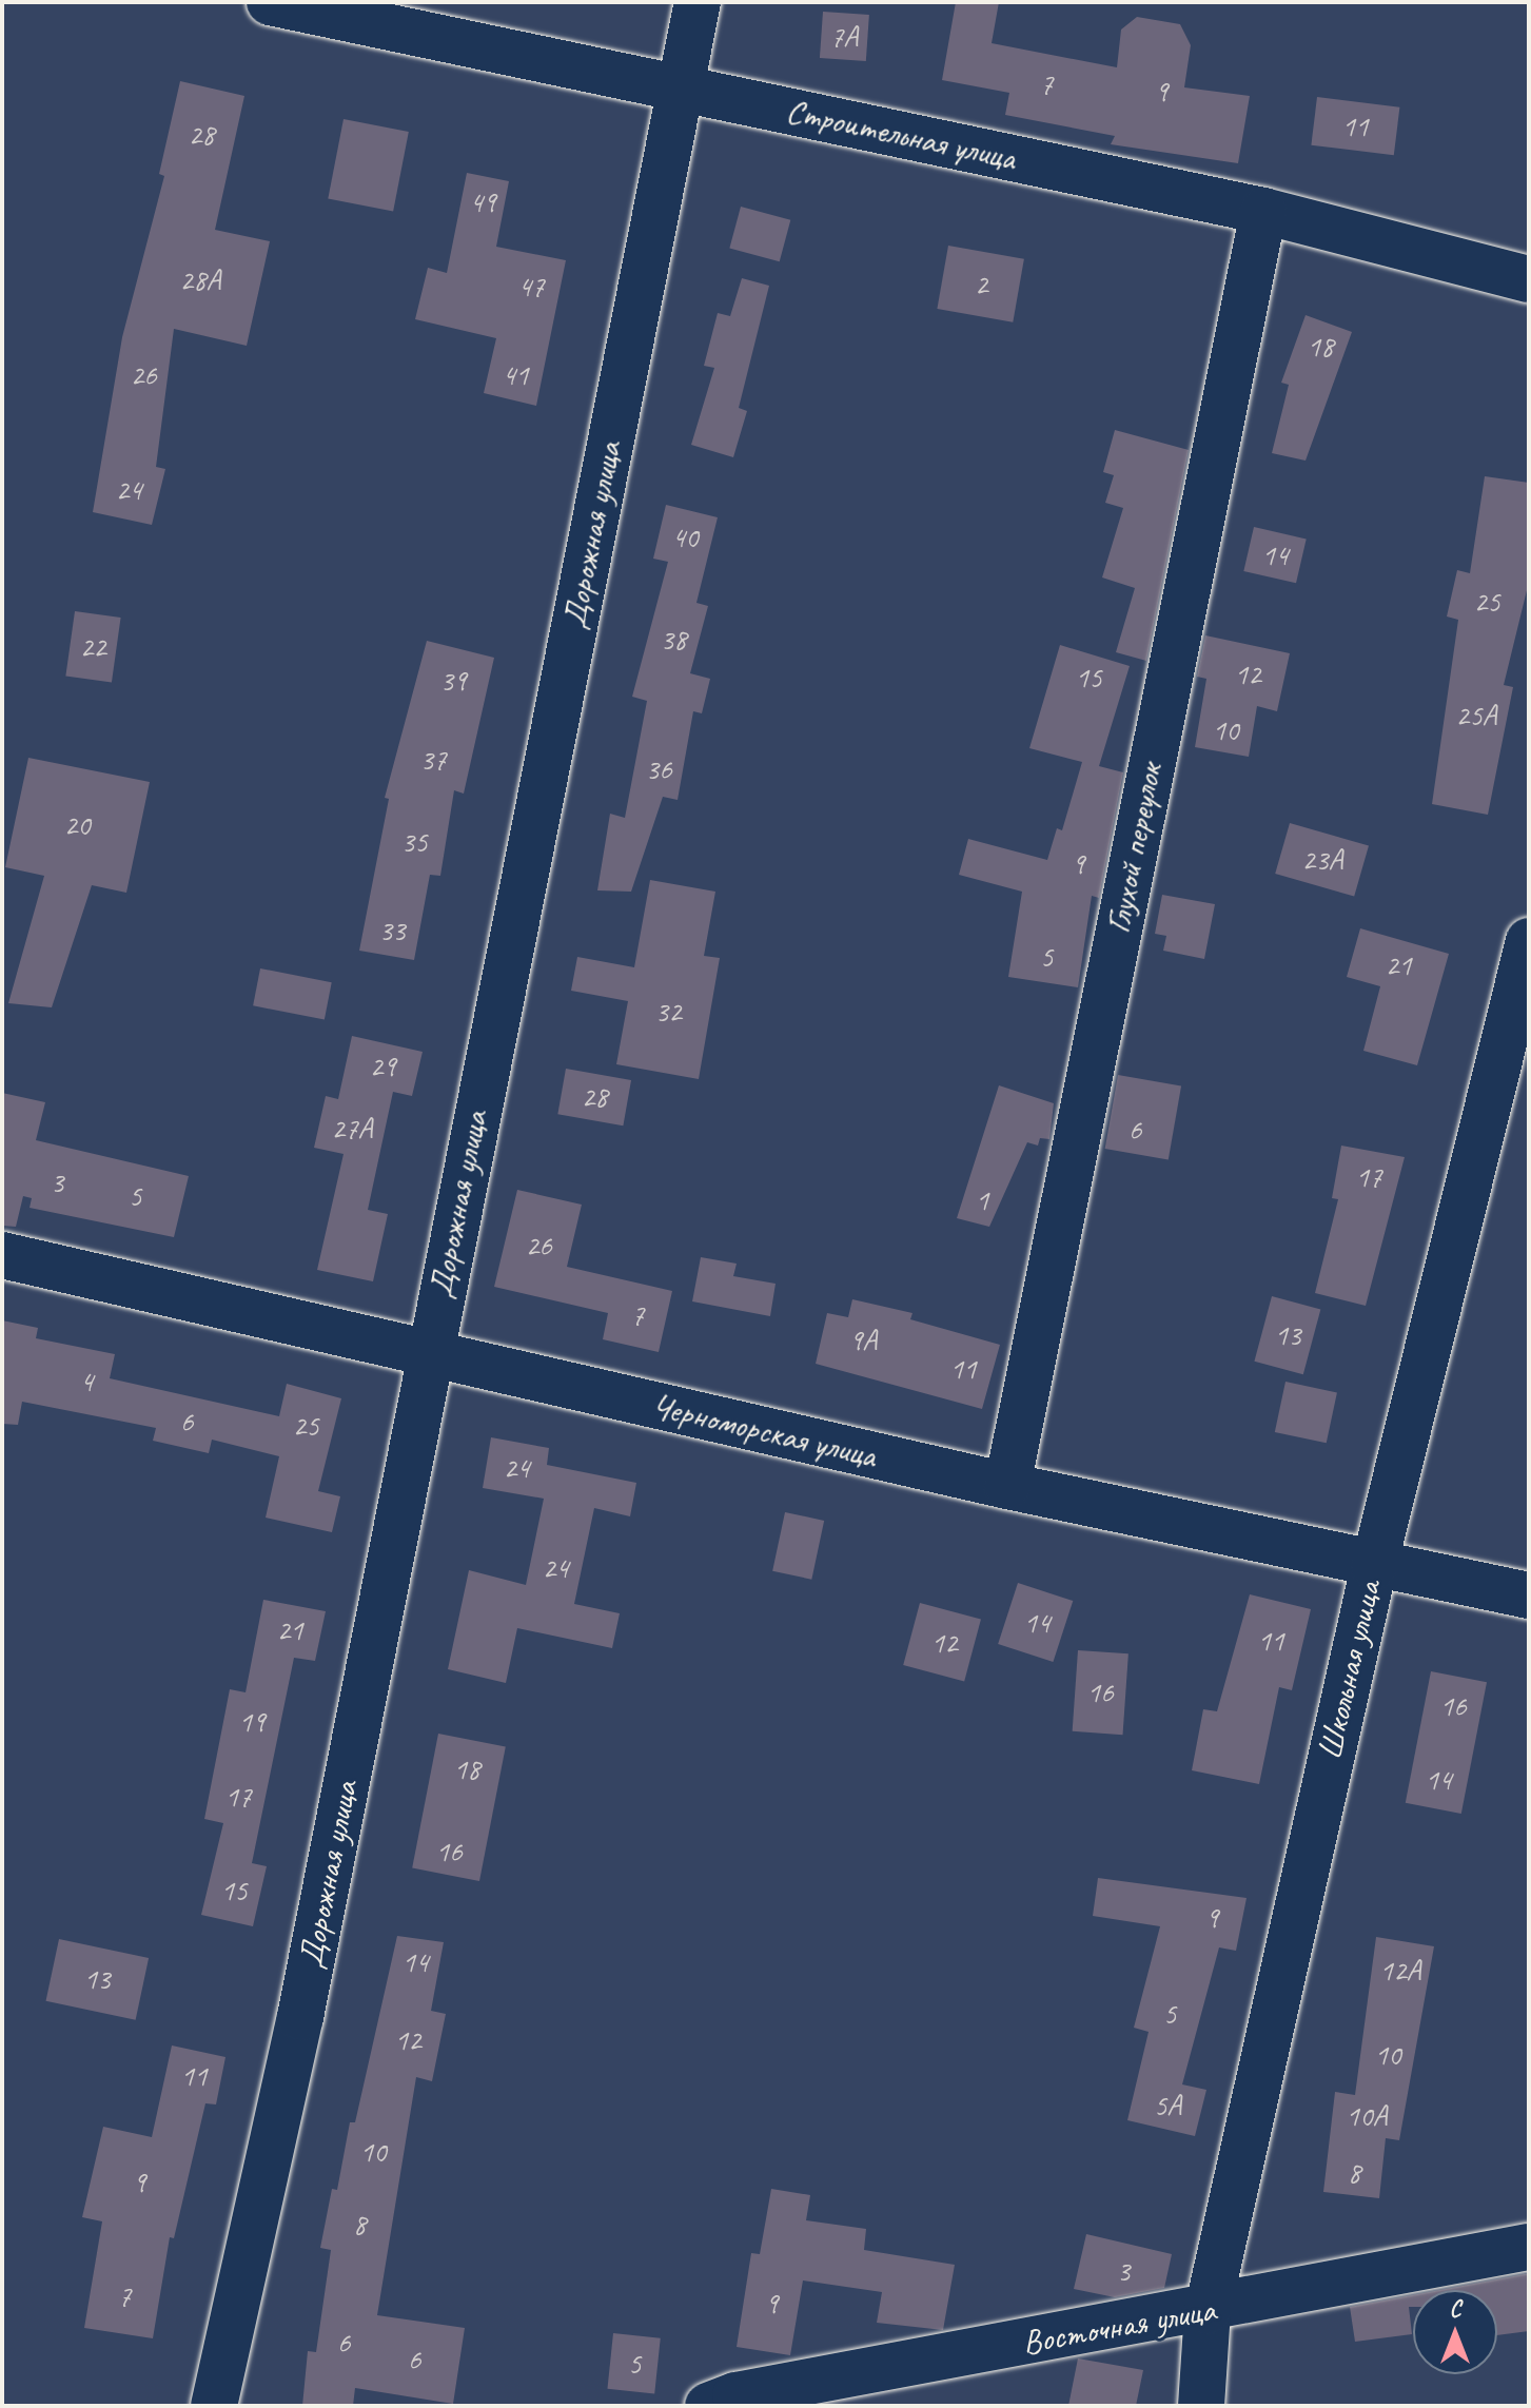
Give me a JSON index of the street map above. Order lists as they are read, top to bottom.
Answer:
{
  "streets": {
    "street": [
      "Строительная улица",
      "Дорожная улица",
      "Глухой переулок",
      "Черноморская улица",
      "Школьная улица",
      "Восточная улица"
    ]
  },
  "crossings": [
    ["Строительная улица", "Дорожная улица"],
    ["Строительная улица", "Глухой переулок"],
    ["Дорожная улица", "Черноморская улица"],
    ["Глухой переулок", "Черноморская улица"],
    ["Черноморская улица", "Школьная улица"],
    ["Школьная улица", "Восточная улица"]
  ],
  "house_numbers": [
    "7А",
    "7",
    "9",
    "11",
    "28",
    "49",
    "28А",
    "2",
    "47",
    "18",
    "26",
    "41",
    "24",
    "40",
    "14",
    "25",
    "38",
    "22",
    "12",
    "15",
    "39",
    "25А",
    "10",
    "37",
    "36",
    "20",
    "35",
    "23А",
    "9",
    "33",
    "5",
    "21",
    "32",
    "29",
    "28",
    "27А",
    "6",
    "17",
    "3",
    "5",
    "1",
    "26",
    "7",
    "13",
    "9А",
    "11",
    "4",
    "6",
    "25",
    "24",
    "24",
    "14",
    "21",
    "11",
    "12",
    "16",
    "16",
    "19",
    "18",
    "14",
    "17",
    "16",
    "15",
    "9",
    "14",
    "12А",
    "13",
    "5",
    "12",
    "10",
    "11",
    "5А",
    "10А",
    "10",
    "8",
    "9",
    "8",
    "3",
    "7",
    "9",
    "6",
    "6",
    "5"
  ],
  "north": "top"
}
